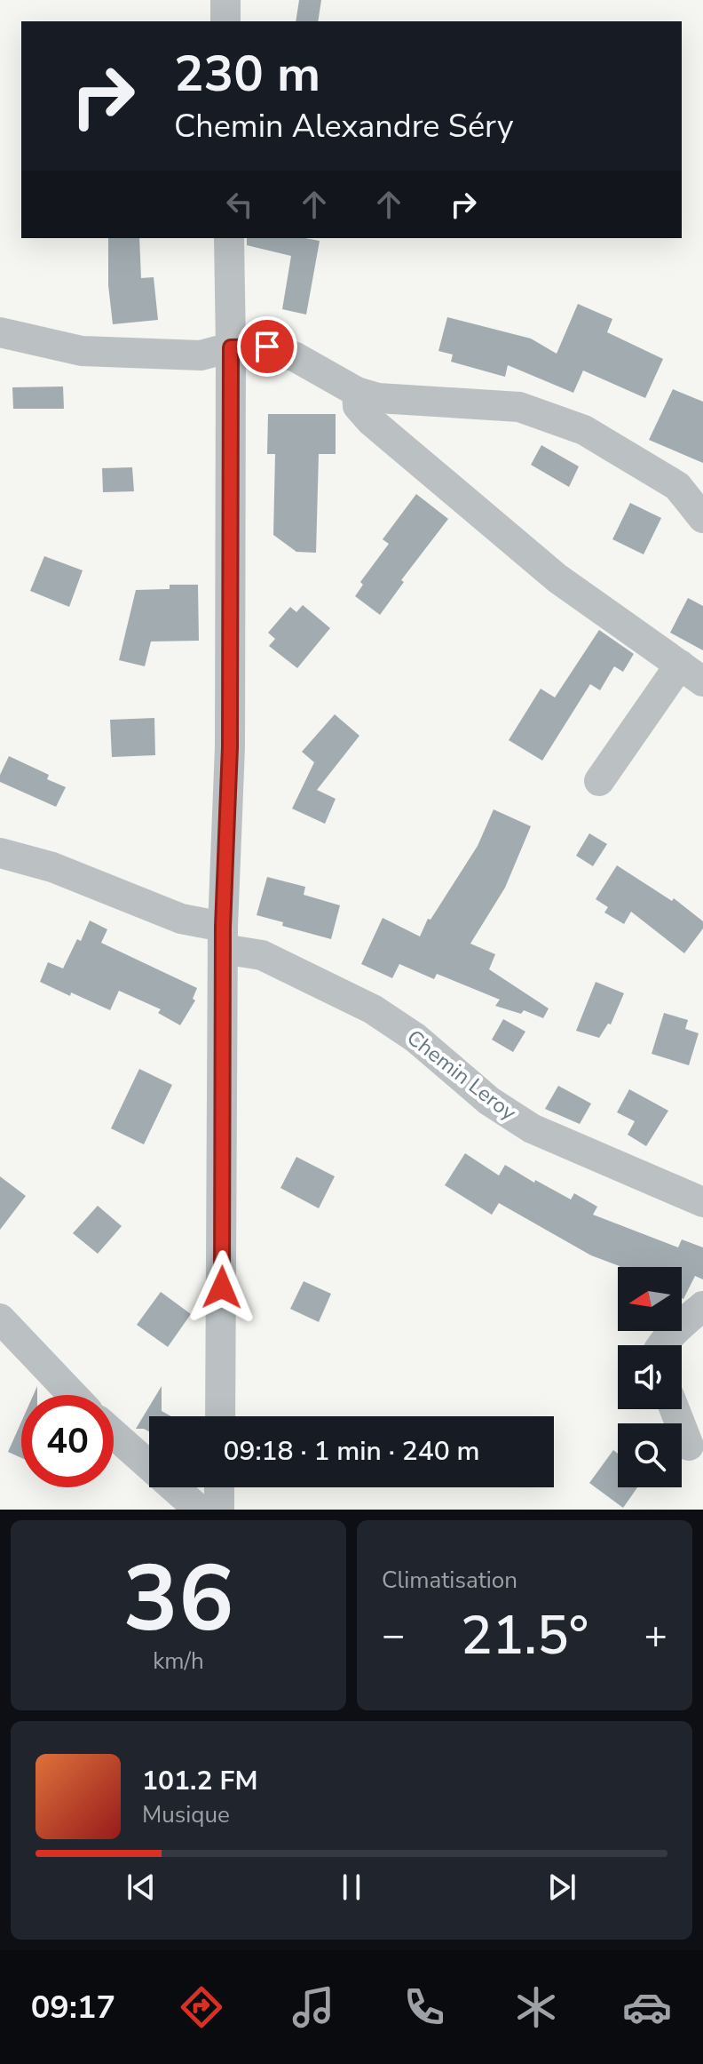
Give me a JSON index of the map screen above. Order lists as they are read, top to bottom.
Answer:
{
  "streets": {
    "street": ["Chemin Leroy"]
  },
  "north": "left",
  "page": {
    "turn": ["230 m", "Chemin Alexandre Séry"],
    "limit": "40",
    "trip": "09:18 · 1 min · 240 m",
    "tile": [
      ["36", "km/h"],
      "Climatisation"
    ],
    "heat": ["−", "21.5°", "+"],
    "song": ["101.2 FM", "Musique"],
    "tabs": "09:17"
  }
}
